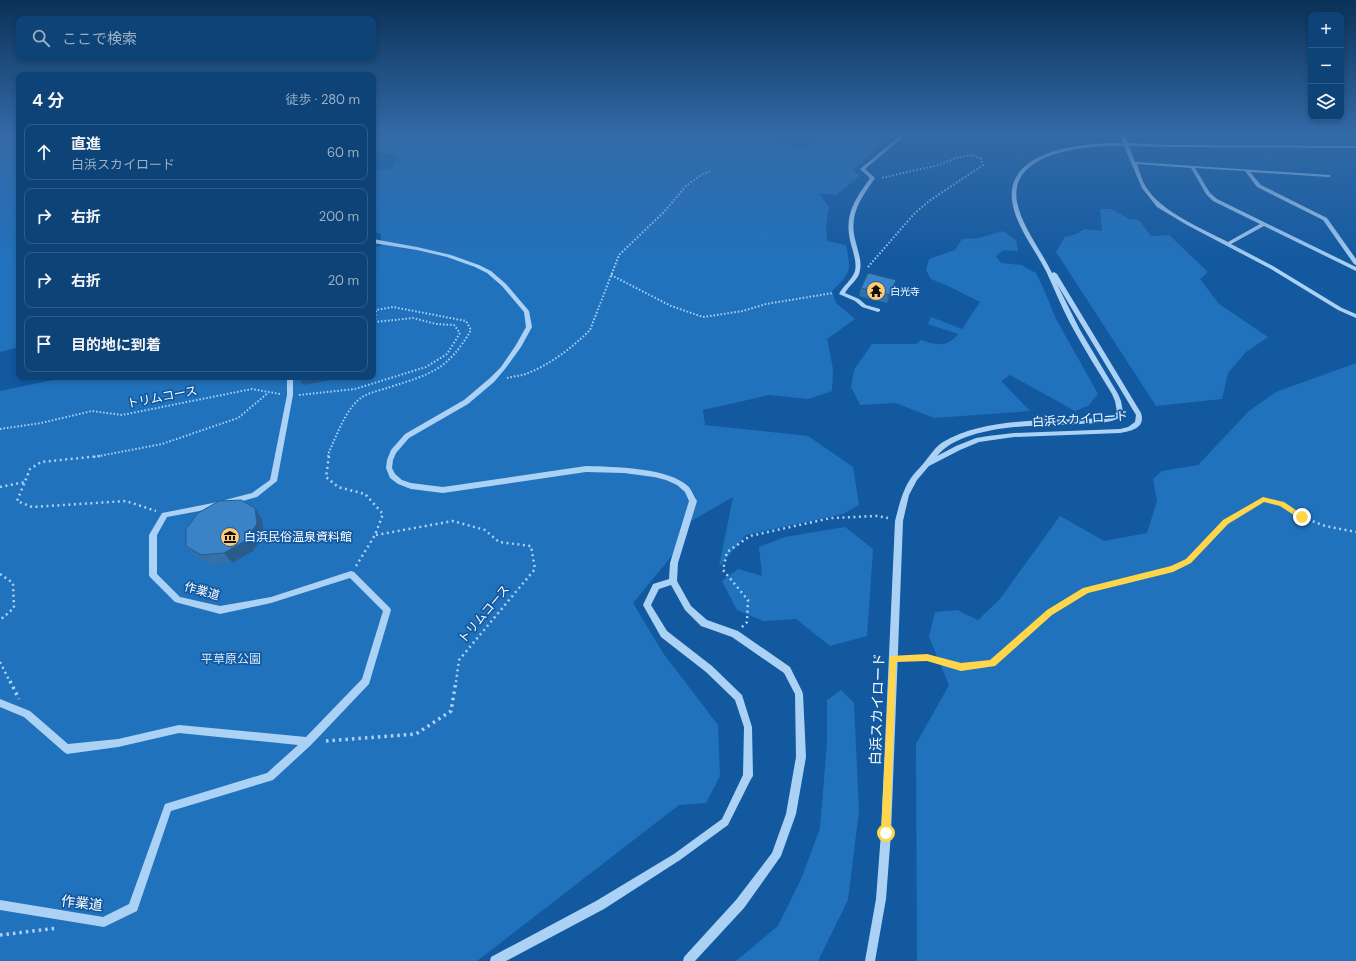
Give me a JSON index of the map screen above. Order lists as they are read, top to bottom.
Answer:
{
  "streets": {
    "street": ["白浜スカイロード", "作業道"],
    "path": ["トリムコース"]
  },
  "crossings": [
    ["トリムコース", "作業道"]
  ],
  "parks": ["平草原公園"],
  "places": {
    "temple": ["白光寺"],
    "museum": ["白浜民俗温泉資料館"]
  },
  "page": {
    "map_buttons": ["+", "−"],
    "search": "ここで検索",
    "heading": ["4 分", "徒歩 · 280 m"],
    "list": [
      ["直進", "白浜スカイロード", "60 m"],
      ["右折", "200 m"],
      ["右折", "20 m"],
      "目的地に到着"
    ]
  }
}
